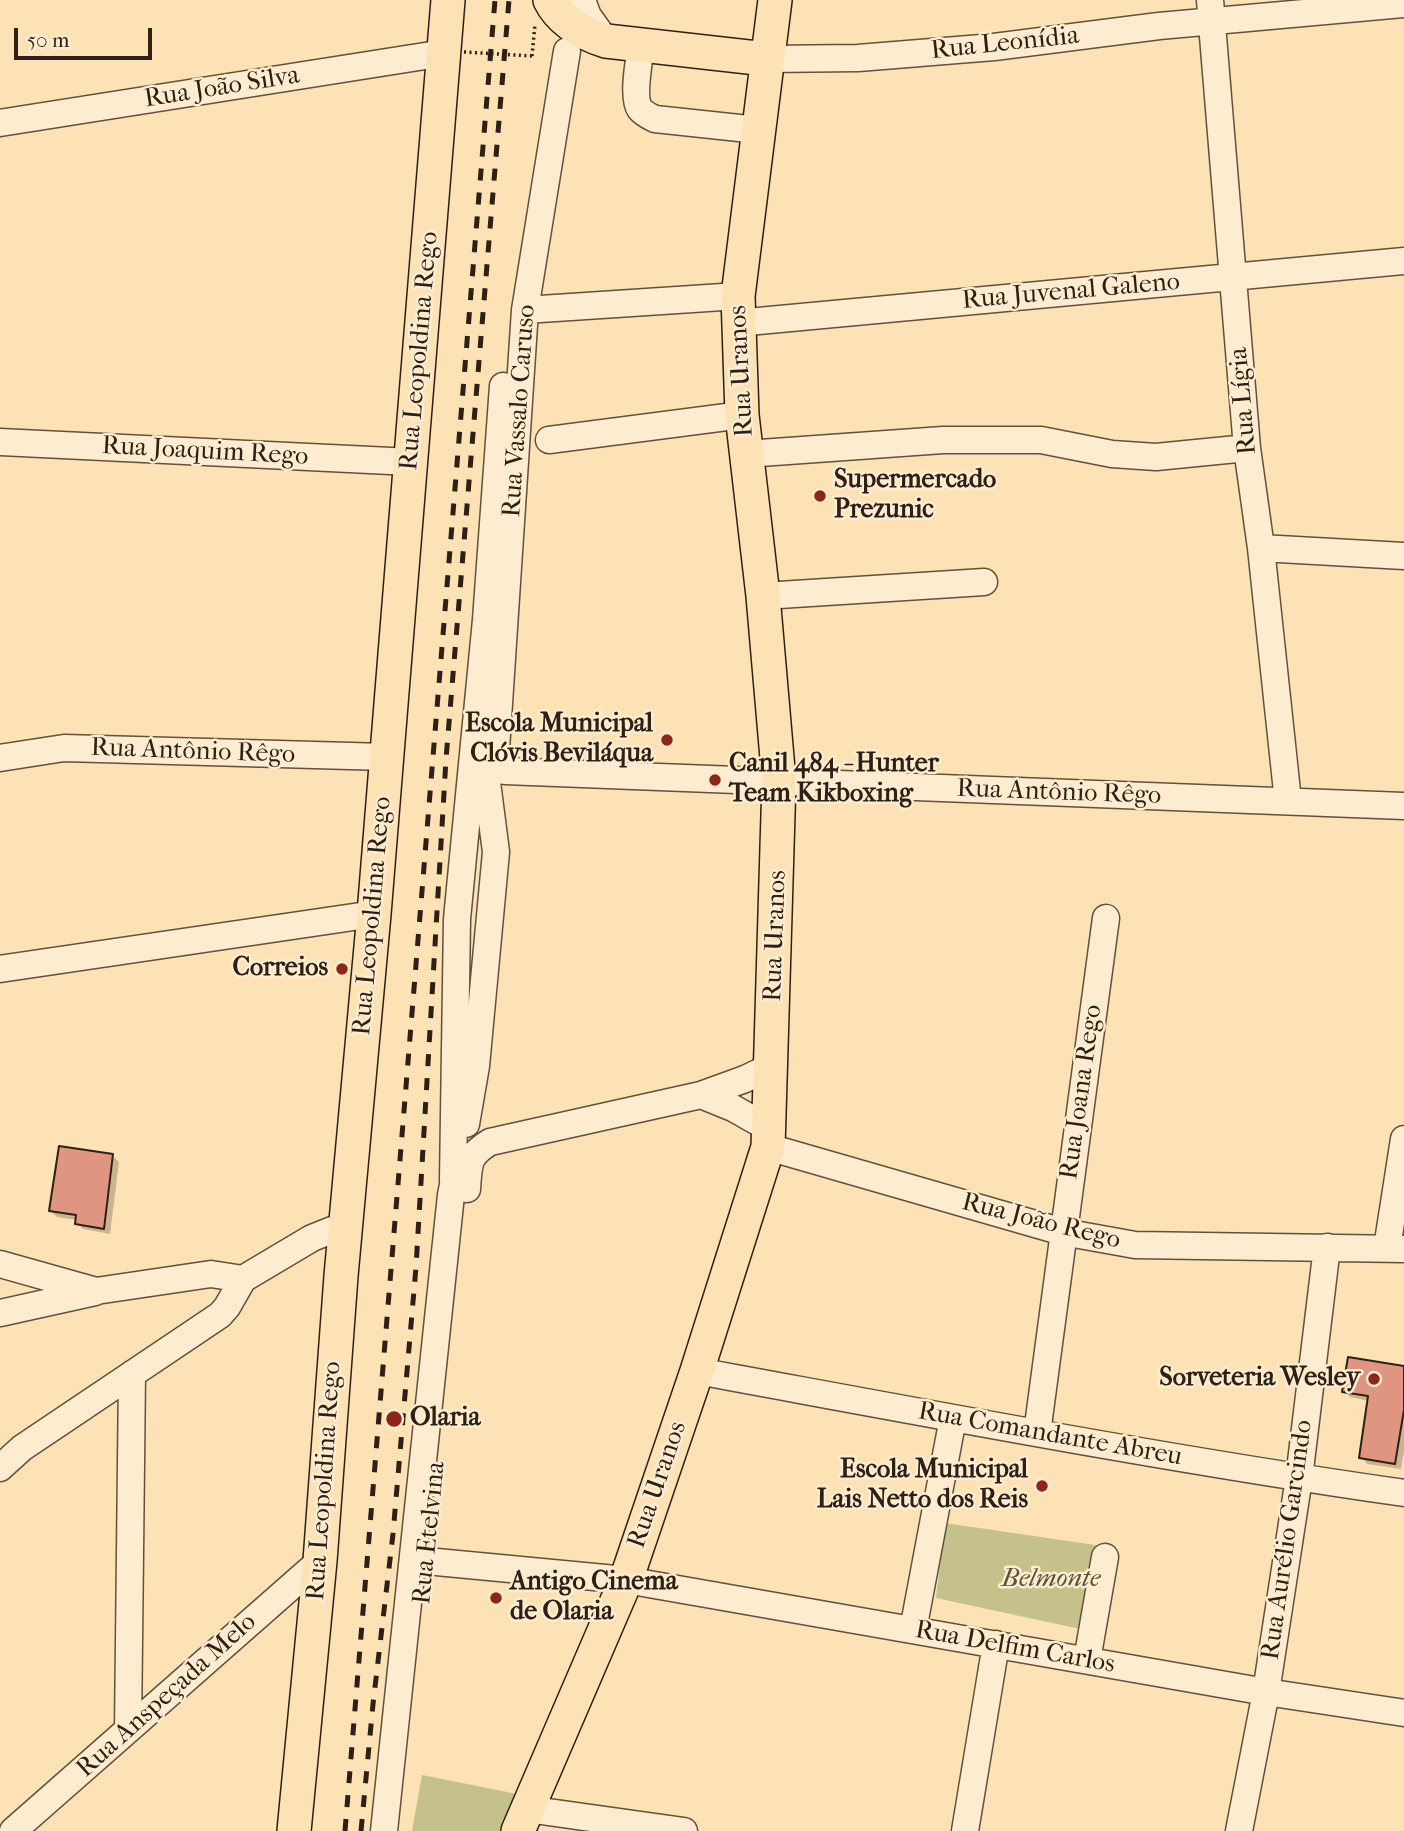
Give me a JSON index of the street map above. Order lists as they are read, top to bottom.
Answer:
{
  "streets": {
    "main road": ["Rua Leonídia", "Rua Leopoldina Rego", "Rua Uranos"],
    "street": [
      "Rua João Silva",
      "Rua Juvenal Galeno",
      "Rua Lígia",
      "Rua Vassalo Caruso",
      "Rua Joaquim Rego",
      "Rua Antônio Rêgo",
      "Rua Joana Rego",
      "Rua João Rego",
      "Rua Comandante Abreu",
      "Rua Etelvina",
      "Rua Aurélio Garcindo",
      "Rua Delfim Carlos",
      "Rua Anspeçada Melo"
    ]
  },
  "crossings": [
    ["Rua Leonídia", "Rua Uranos"],
    ["Rua Leonídia", "Rua Lígia"],
    ["Rua João Silva", "Rua Leopoldina Rego"],
    ["Rua Juvenal Galeno", "Rua Uranos"],
    ["Rua Juvenal Galeno", "Rua Lígia"],
    ["Rua Juvenal Galeno", "Rua Vassalo Caruso"],
    ["Rua Leopoldina Rego", "Rua Joaquim Rego"],
    ["Rua Leopoldina Rego", "Rua Antônio Rêgo"],
    ["Rua Leopoldina Rego", "Rua Anspeçada Melo"],
    ["Rua Uranos", "Rua Antônio Rêgo"],
    ["Rua Uranos", "Rua João Rego"],
    ["Rua Uranos", "Rua Comandante Abreu"],
    ["Rua Uranos", "Rua Delfim Carlos"],
    ["Rua Lígia", "Rua Antônio Rêgo"],
    ["Rua Vassalo Caruso", "Rua Antônio Rêgo"],
    ["Rua Joana Rego", "Rua João Rego"],
    ["Rua Joana Rego", "Rua Comandante Abreu"],
    ["Rua João Rego", "Rua Etelvina"],
    ["Rua João Rego", "Rua Aurélio Garcindo"],
    ["Rua Comandante Abreu", "Rua Aurélio Garcindo"],
    ["Rua Etelvina", "Rua Delfim Carlos"],
    ["Rua Aurélio Garcindo", "Rua Delfim Carlos"]
  ],
  "parks": ["Belmonte"],
  "places": [
    "Supermercado Prezunic",
    "Escola Municipal Clóvis Beviláqua",
    "Canil 484 - Hunter Team Kikboxing",
    "Correios",
    "Sorveteria Wesley",
    "Olaria",
    "Escola Municipal Lais Netto dos Reis",
    "Antigo Cinema de Olaria"
  ],
  "scale_bar": "50 m"
}
